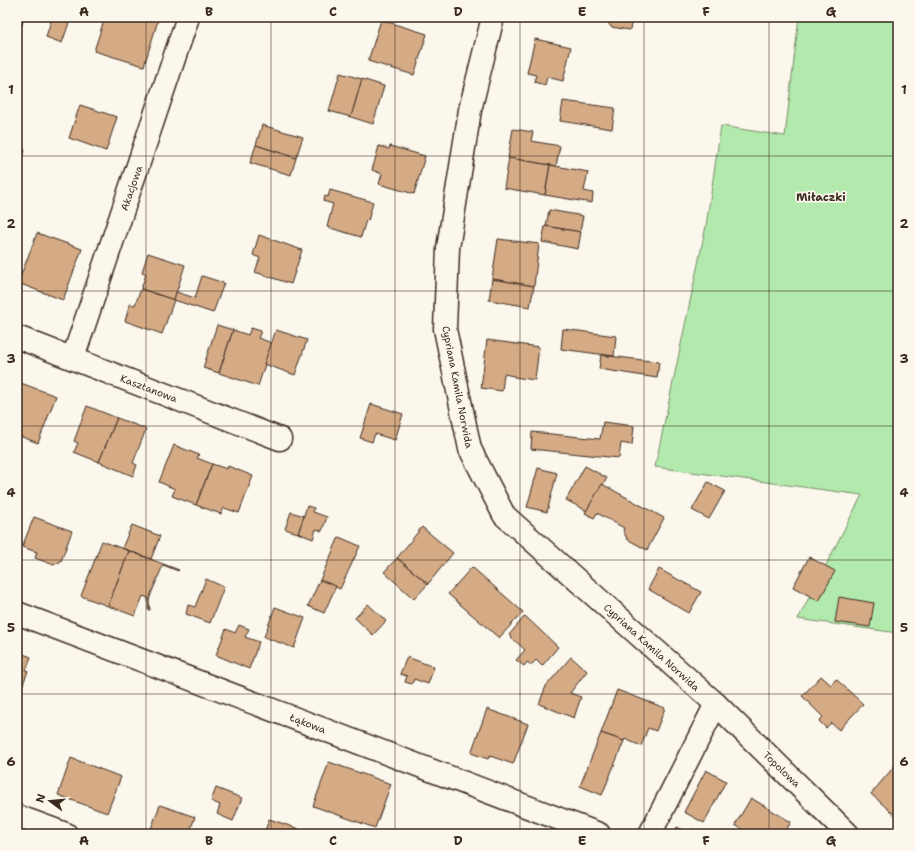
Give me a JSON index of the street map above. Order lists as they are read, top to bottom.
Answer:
{
  "streets": {
    "street": [
      "Akacjowa",
      "Cypriana Kamila Norwida",
      "Kasztanowa",
      "Łąkowa",
      "Topolowa"
    ]
  },
  "crossings": [
    ["Akacjowa", "Kasztanowa"],
    ["Cypriana Kamila Norwida", "Topolowa"]
  ],
  "districts": ["Miłaczki"],
  "north": "left",
  "grid": {
    "columns": [
      "A",
      "B",
      "C",
      "D",
      "E",
      "F",
      "G"
    ],
    "rows": [
      "1",
      "2",
      "3",
      "4",
      "5",
      "6"
    ]
  }
}
